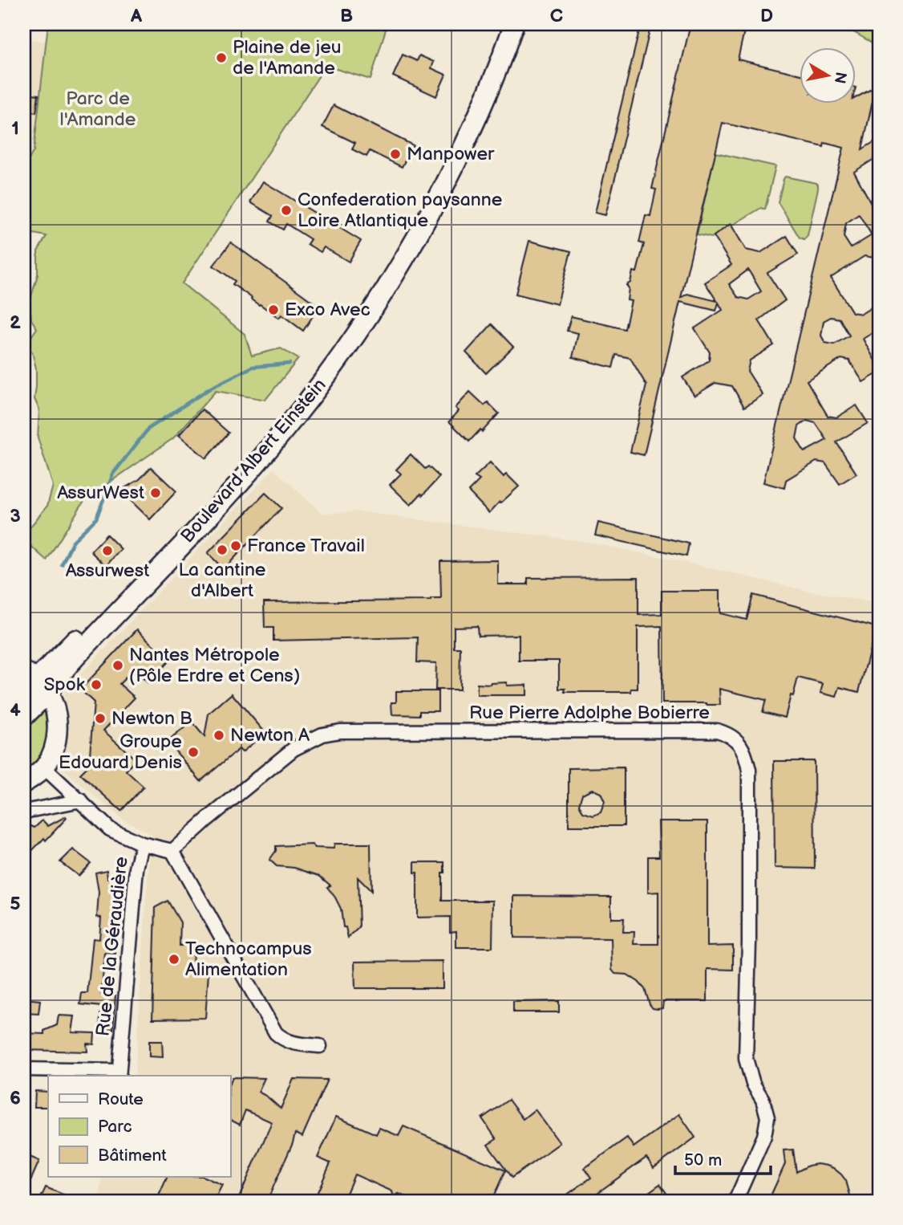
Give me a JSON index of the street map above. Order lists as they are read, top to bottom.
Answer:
{
  "streets": {
    "main road": ["Boulevard Albert Einstein"],
    "street": ["Rue Pierre Adolphe Bobierre", "Rue de la Géraudière"]
  },
  "parks": ["Parc de l'Amande"],
  "places": [
    "Plaine de jeu de l'Amande",
    "Manpower",
    "Confederation paysanne Loire Atlantique",
    "Exco Avec",
    "AssurWest",
    "France Travail",
    "La cantine d'Albert",
    "Assurwest",
    "Nantes Métropole (Pôle Erdre et Cens)",
    "Spok",
    "Newton B",
    "Newton A",
    "Groupe Edouard Denis",
    "Technocampus Alimentation"
  ],
  "legend": ["Route", "Parc", "Bâtiment"],
  "scale_bar": "50 m",
  "north": "right",
  "grid": {
    "columns": [
      "A",
      "B",
      "C",
      "D"
    ],
    "rows": [
      "1",
      "2",
      "3",
      "4",
      "5",
      "6"
    ]
  }
}
